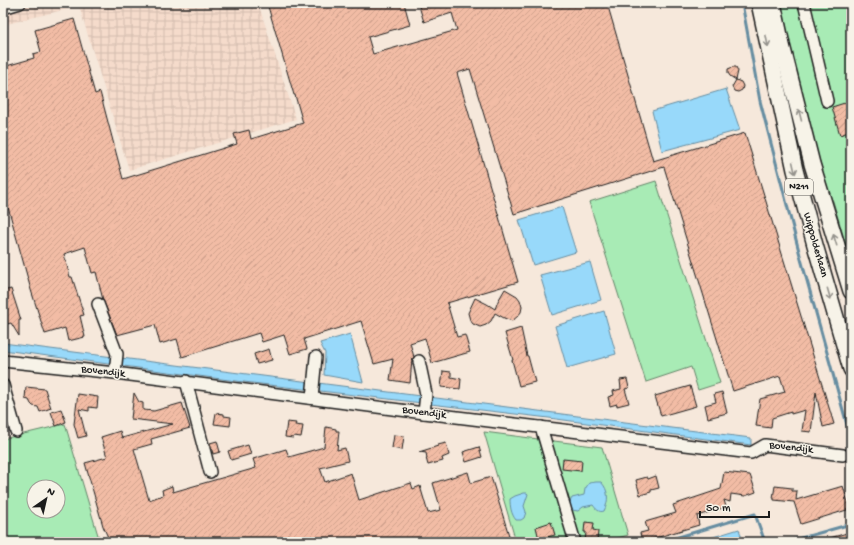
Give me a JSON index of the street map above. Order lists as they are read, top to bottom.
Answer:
{
  "streets": {
    "main road": ["N211", "Wippolderlaan"],
    "street": ["Bovendijk"]
  },
  "scale_bar": "50 m",
  "north": "top right"
}
